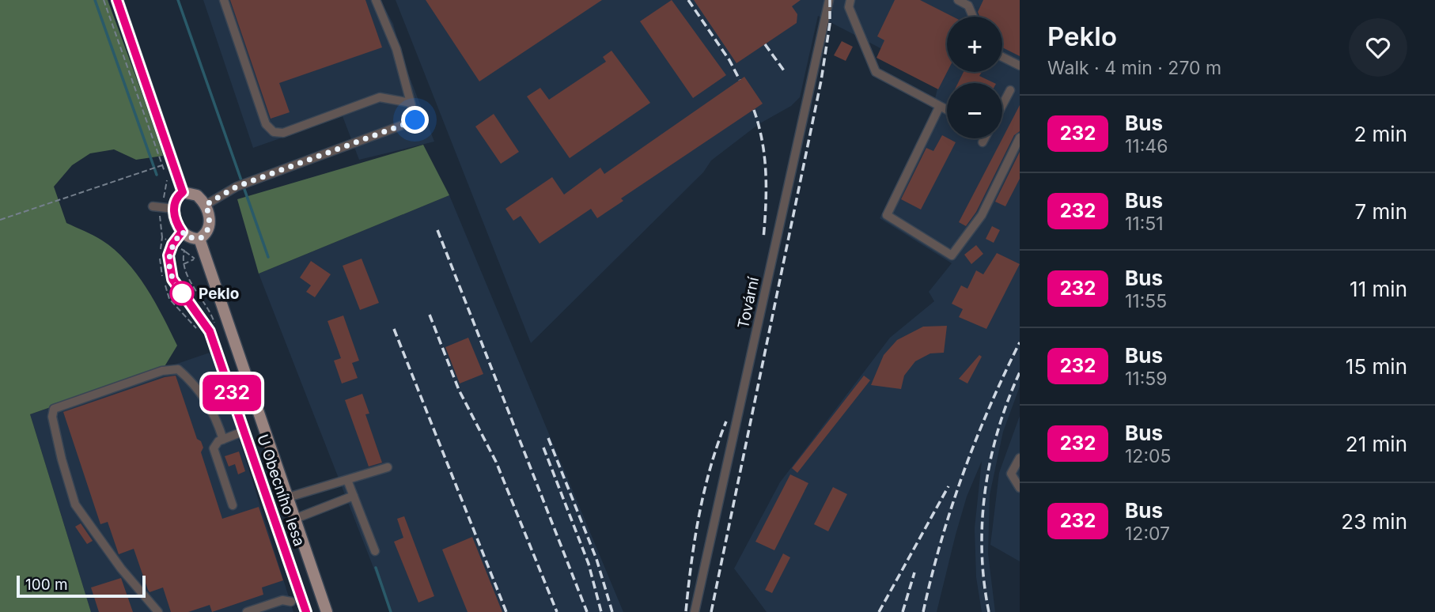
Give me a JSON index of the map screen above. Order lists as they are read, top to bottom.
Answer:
{
  "streets": {
    "main road": ["U Obecního lesa"],
    "street": ["Tovární"]
  },
  "places": ["Peklo"],
  "lines": ["bus line 232"],
  "scale_bar": "100 m",
  "page": {
    "on_map": "232",
    "heading": ["Peklo", "Walk · 4 min · 270 m"],
    "map_buttons": ["+", "−"],
    "list": [
      {
        "mark": "232",
        "name": "Bus",
        "note": "11:46",
        "value": "2 min"
      },
      {
        "mark": "232",
        "name": "Bus",
        "note": "11:51",
        "value": "7 min"
      },
      {
        "mark": "232",
        "name": "Bus",
        "note": "11:55",
        "value": "11 min"
      },
      {
        "mark": "232",
        "name": "Bus",
        "note": "11:59",
        "value": "15 min"
      },
      {
        "mark": "232",
        "name": "Bus",
        "note": "12:05",
        "value": "21 min"
      },
      {
        "mark": "232",
        "name": "Bus",
        "note": "12:07",
        "value": "23 min"
      }
    ],
    "scale": "100 m"
  }
}
